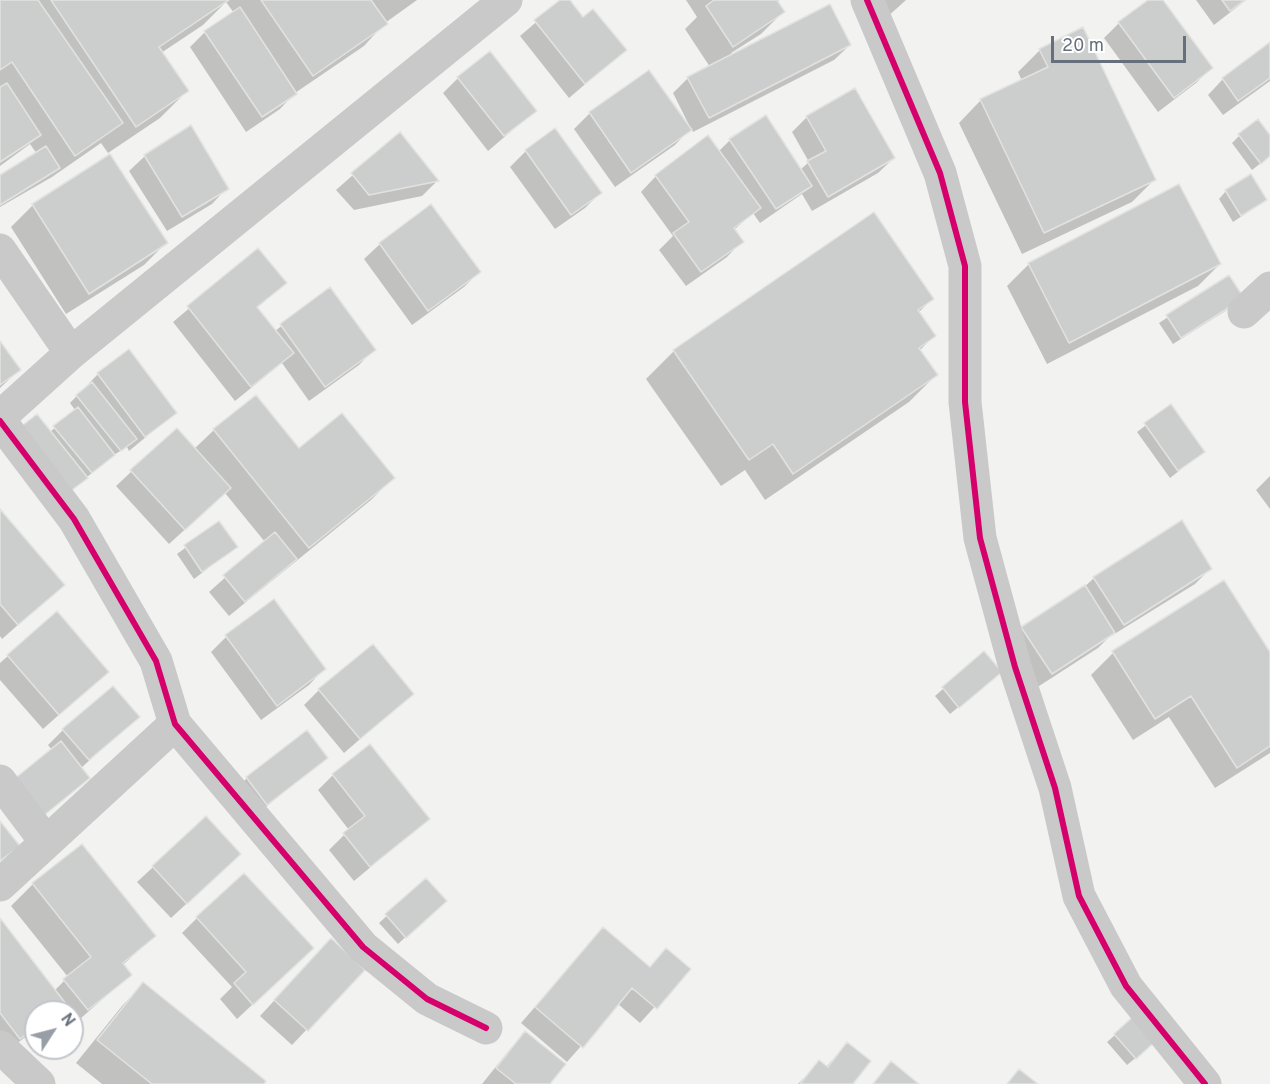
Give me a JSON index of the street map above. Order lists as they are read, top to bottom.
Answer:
{
  "scale_bar": "20 m",
  "north": "top right"
}
